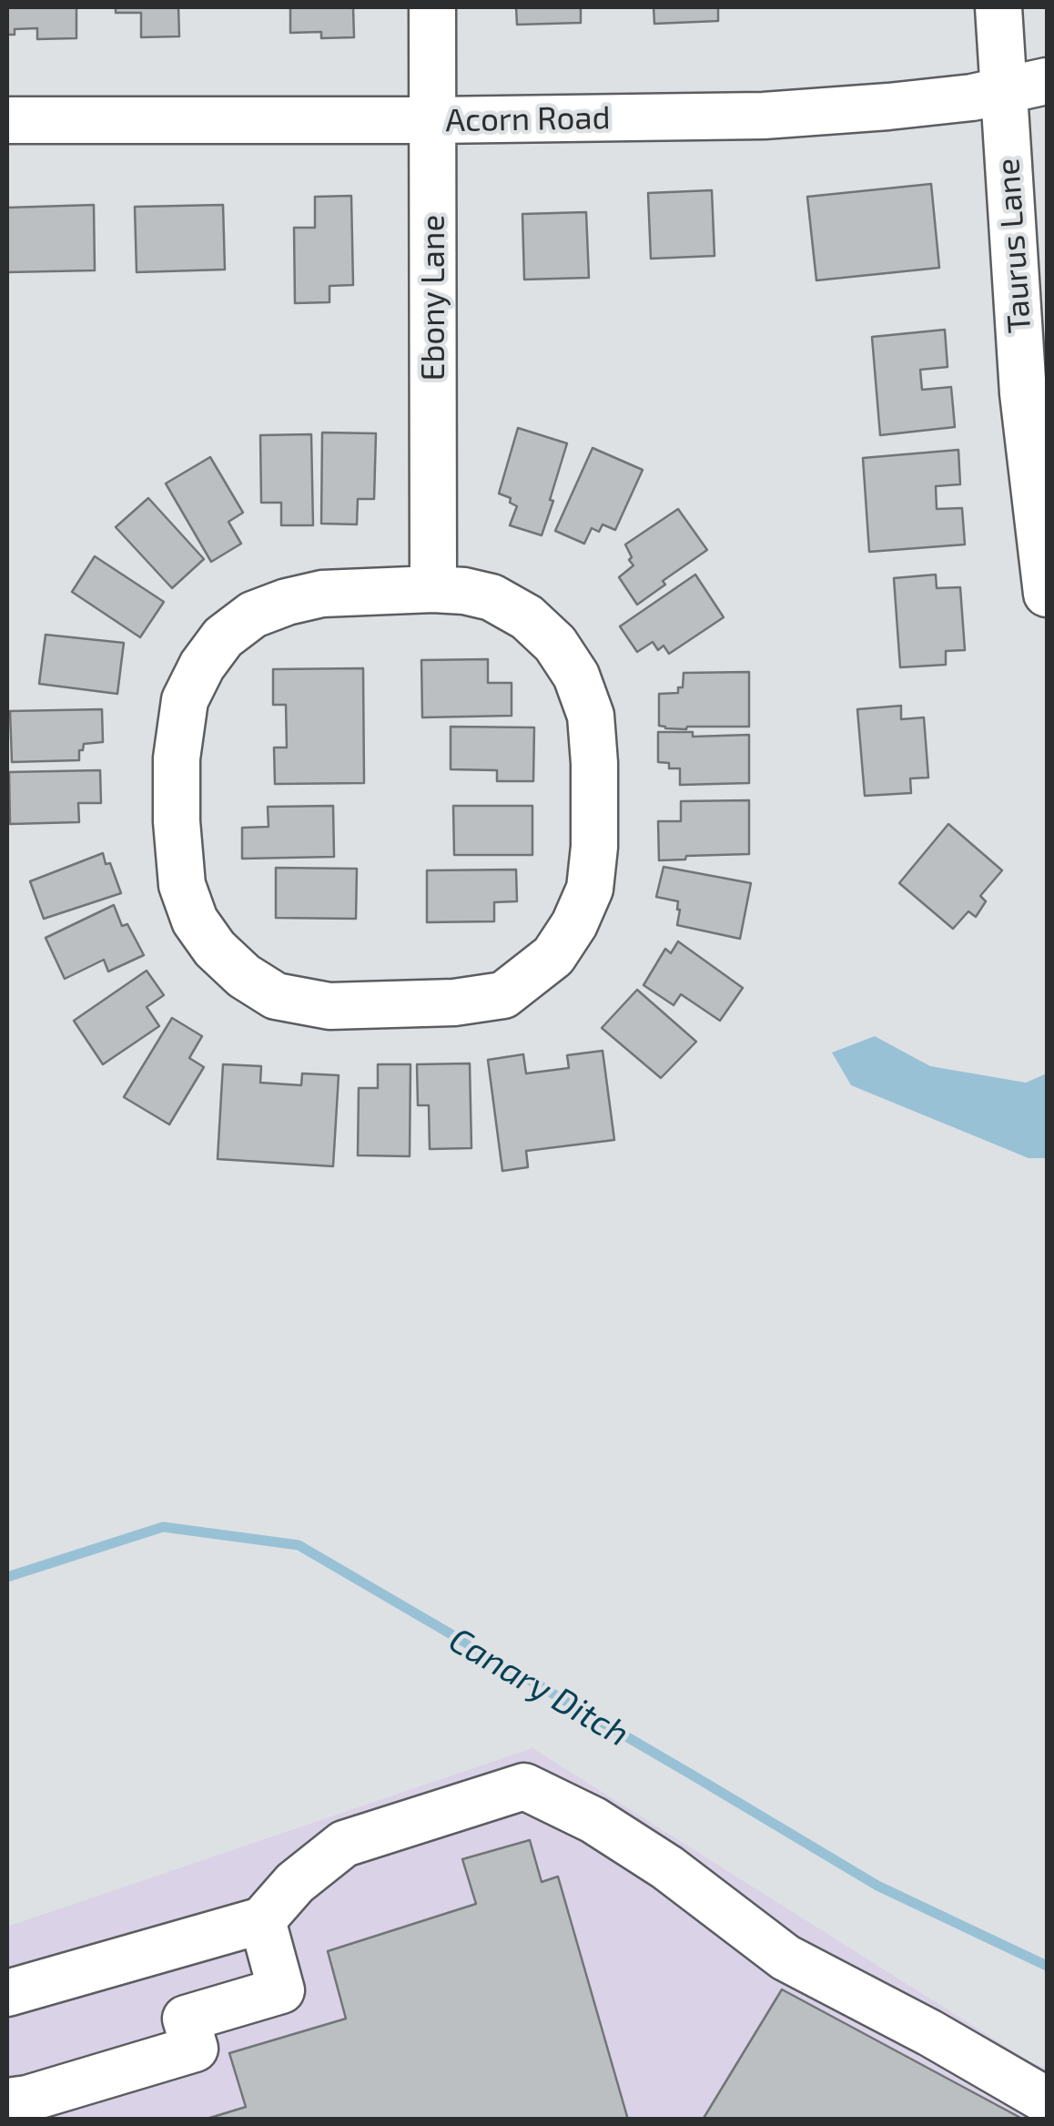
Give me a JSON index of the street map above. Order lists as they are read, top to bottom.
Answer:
{
  "streets": {
    "street": ["Acorn Road", "Taurus Lane", "Ebony Lane"]
  },
  "crossings": [
    ["Acorn Road", "Taurus Lane"],
    ["Acorn Road", "Ebony Lane"]
  ],
  "water": ["Canary Ditch"]
}
